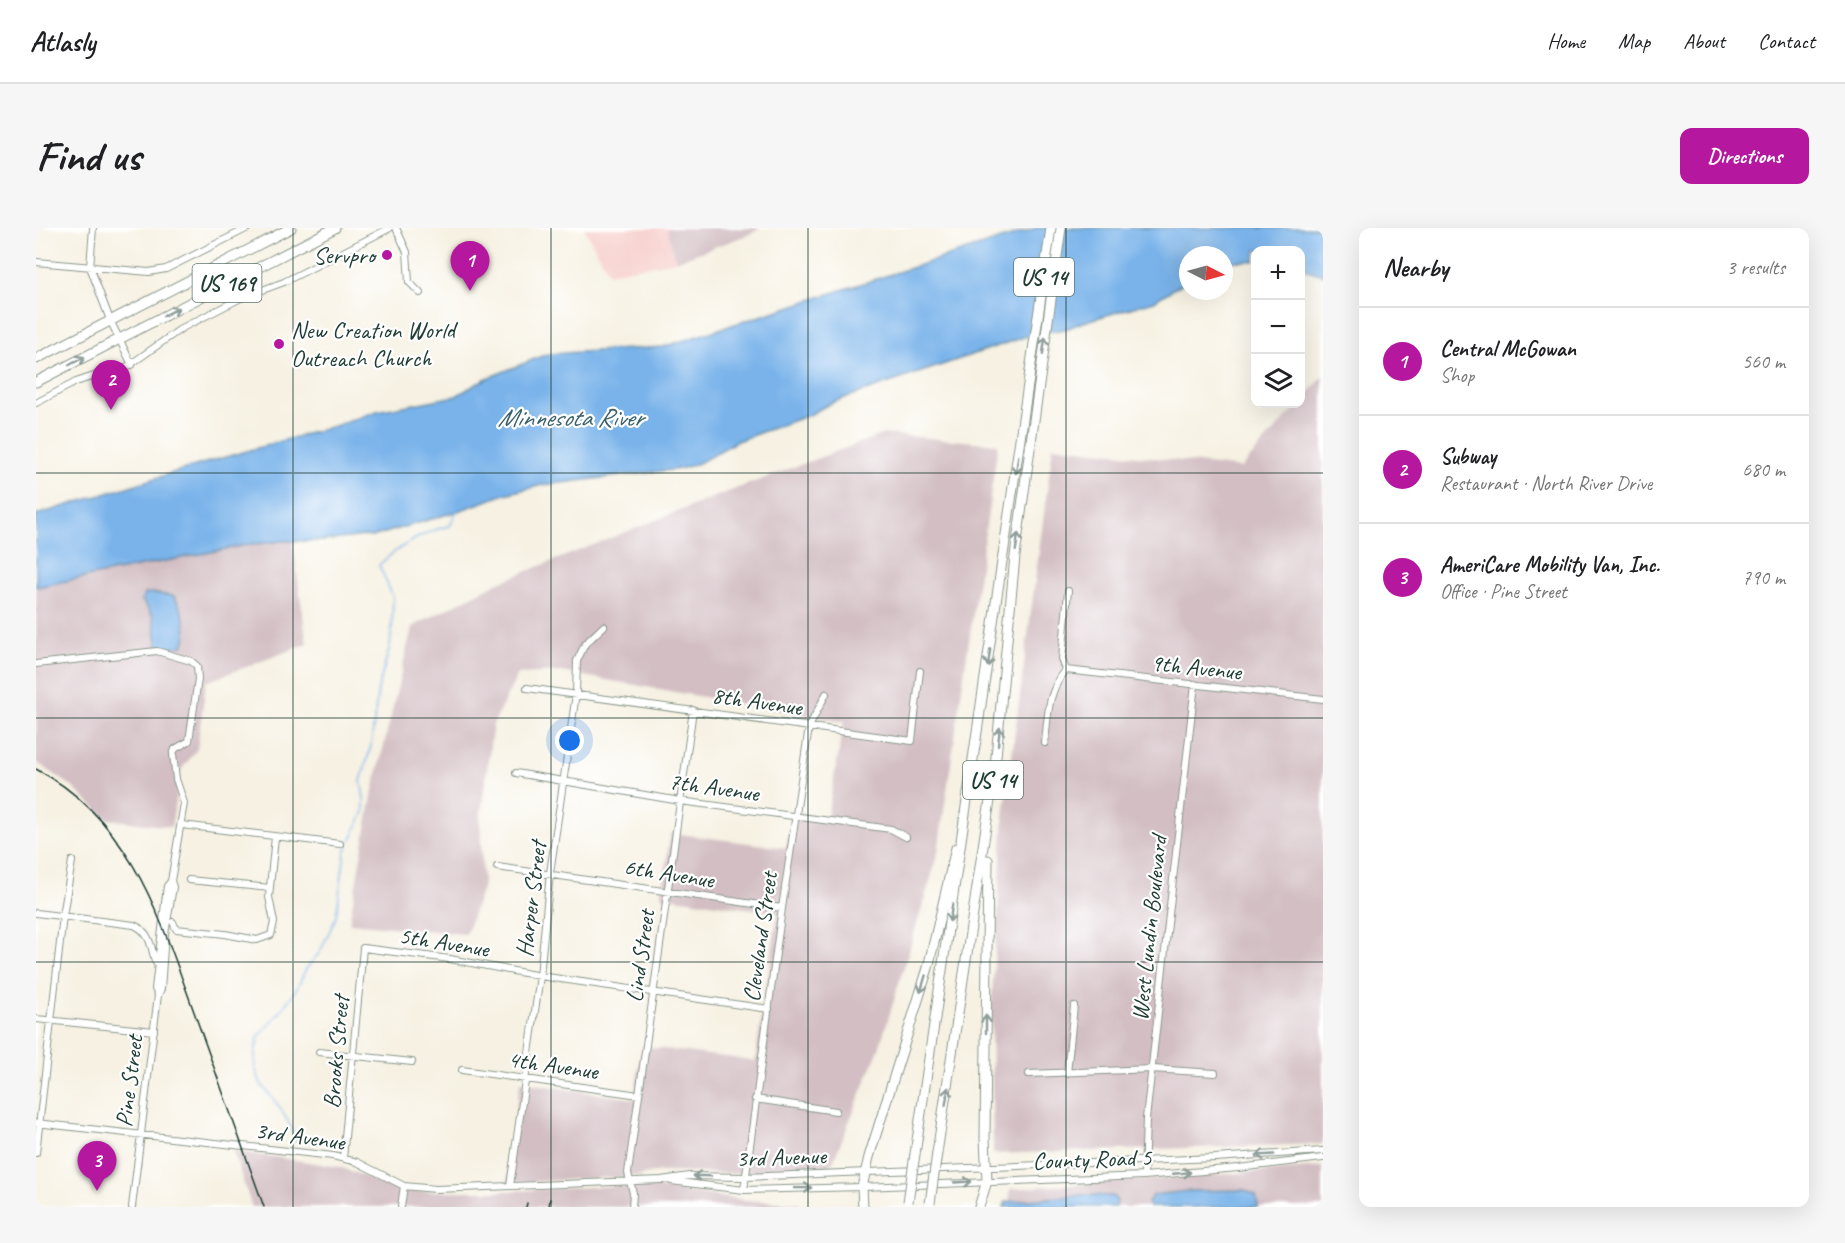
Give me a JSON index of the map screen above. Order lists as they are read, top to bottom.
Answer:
{
  "streets": {
    "highway": ["US 14", "US 169"],
    "street": [
      "9th Avenue",
      "8th Avenue",
      "7th Avenue",
      "6th Avenue",
      "Harper Street",
      "West Lundin Boulevard",
      "Cleveland Street",
      "5th Avenue",
      "Lind Street",
      "Brooks Street",
      "4th Avenue",
      "Pine Street",
      "3rd Avenue",
      "County Road 5"
    ]
  },
  "crossings": [
    ["9th Avenue", "West Lundin Boulevard"],
    ["8th Avenue", "Harper Street"],
    ["8th Avenue", "Cleveland Street"],
    ["8th Avenue", "Lind Street"],
    ["7th Avenue", "Harper Street"],
    ["7th Avenue", "Cleveland Street"],
    ["7th Avenue", "Lind Street"],
    ["6th Avenue", "Harper Street"],
    ["6th Avenue", "Cleveland Street"],
    ["6th Avenue", "Lind Street"],
    ["Harper Street", "5th Avenue"],
    ["Harper Street", "4th Avenue"],
    ["Harper Street", "3rd Avenue"],
    ["West Lundin Boulevard", "County Road 5"],
    ["Cleveland Street", "5th Avenue"],
    ["Cleveland Street", "3rd Avenue"],
    ["5th Avenue", "Lind Street"],
    ["5th Avenue", "Brooks Street"],
    ["Lind Street", "4th Avenue"],
    ["Lind Street", "3rd Avenue"],
    ["Brooks Street", "3rd Avenue"],
    ["Pine Street", "3rd Avenue"],
    ["3rd Avenue", "County Road 5"]
  ],
  "water": ["Minnesota River"],
  "places": ["Servpro", "New Creation World Outreach Church"],
  "north": "right",
  "page": {
    "header": "Atlasly",
    "nav": [
      "Home",
      "Map",
      "About",
      "Contact"
    ],
    "buttons": "Directions",
    "title": "Find us",
    "heading": ["Nearby", "3 results"],
    "pins": ["1", "2", "3"],
    "map_buttons": ["+", "−"],
    "list": [
      {
        "mark": "1",
        "name": "Central McGowan",
        "note": "Shop",
        "value": "560 m"
      },
      {
        "mark": "2",
        "name": "Subway",
        "note": "Restaurant · North River Drive",
        "value": "680 m"
      },
      {
        "mark": "3",
        "name": "AmeriCare Mobility Van, Inc.",
        "note": "Office · Pine Street",
        "value": "790 m"
      }
    ]
  }
}
